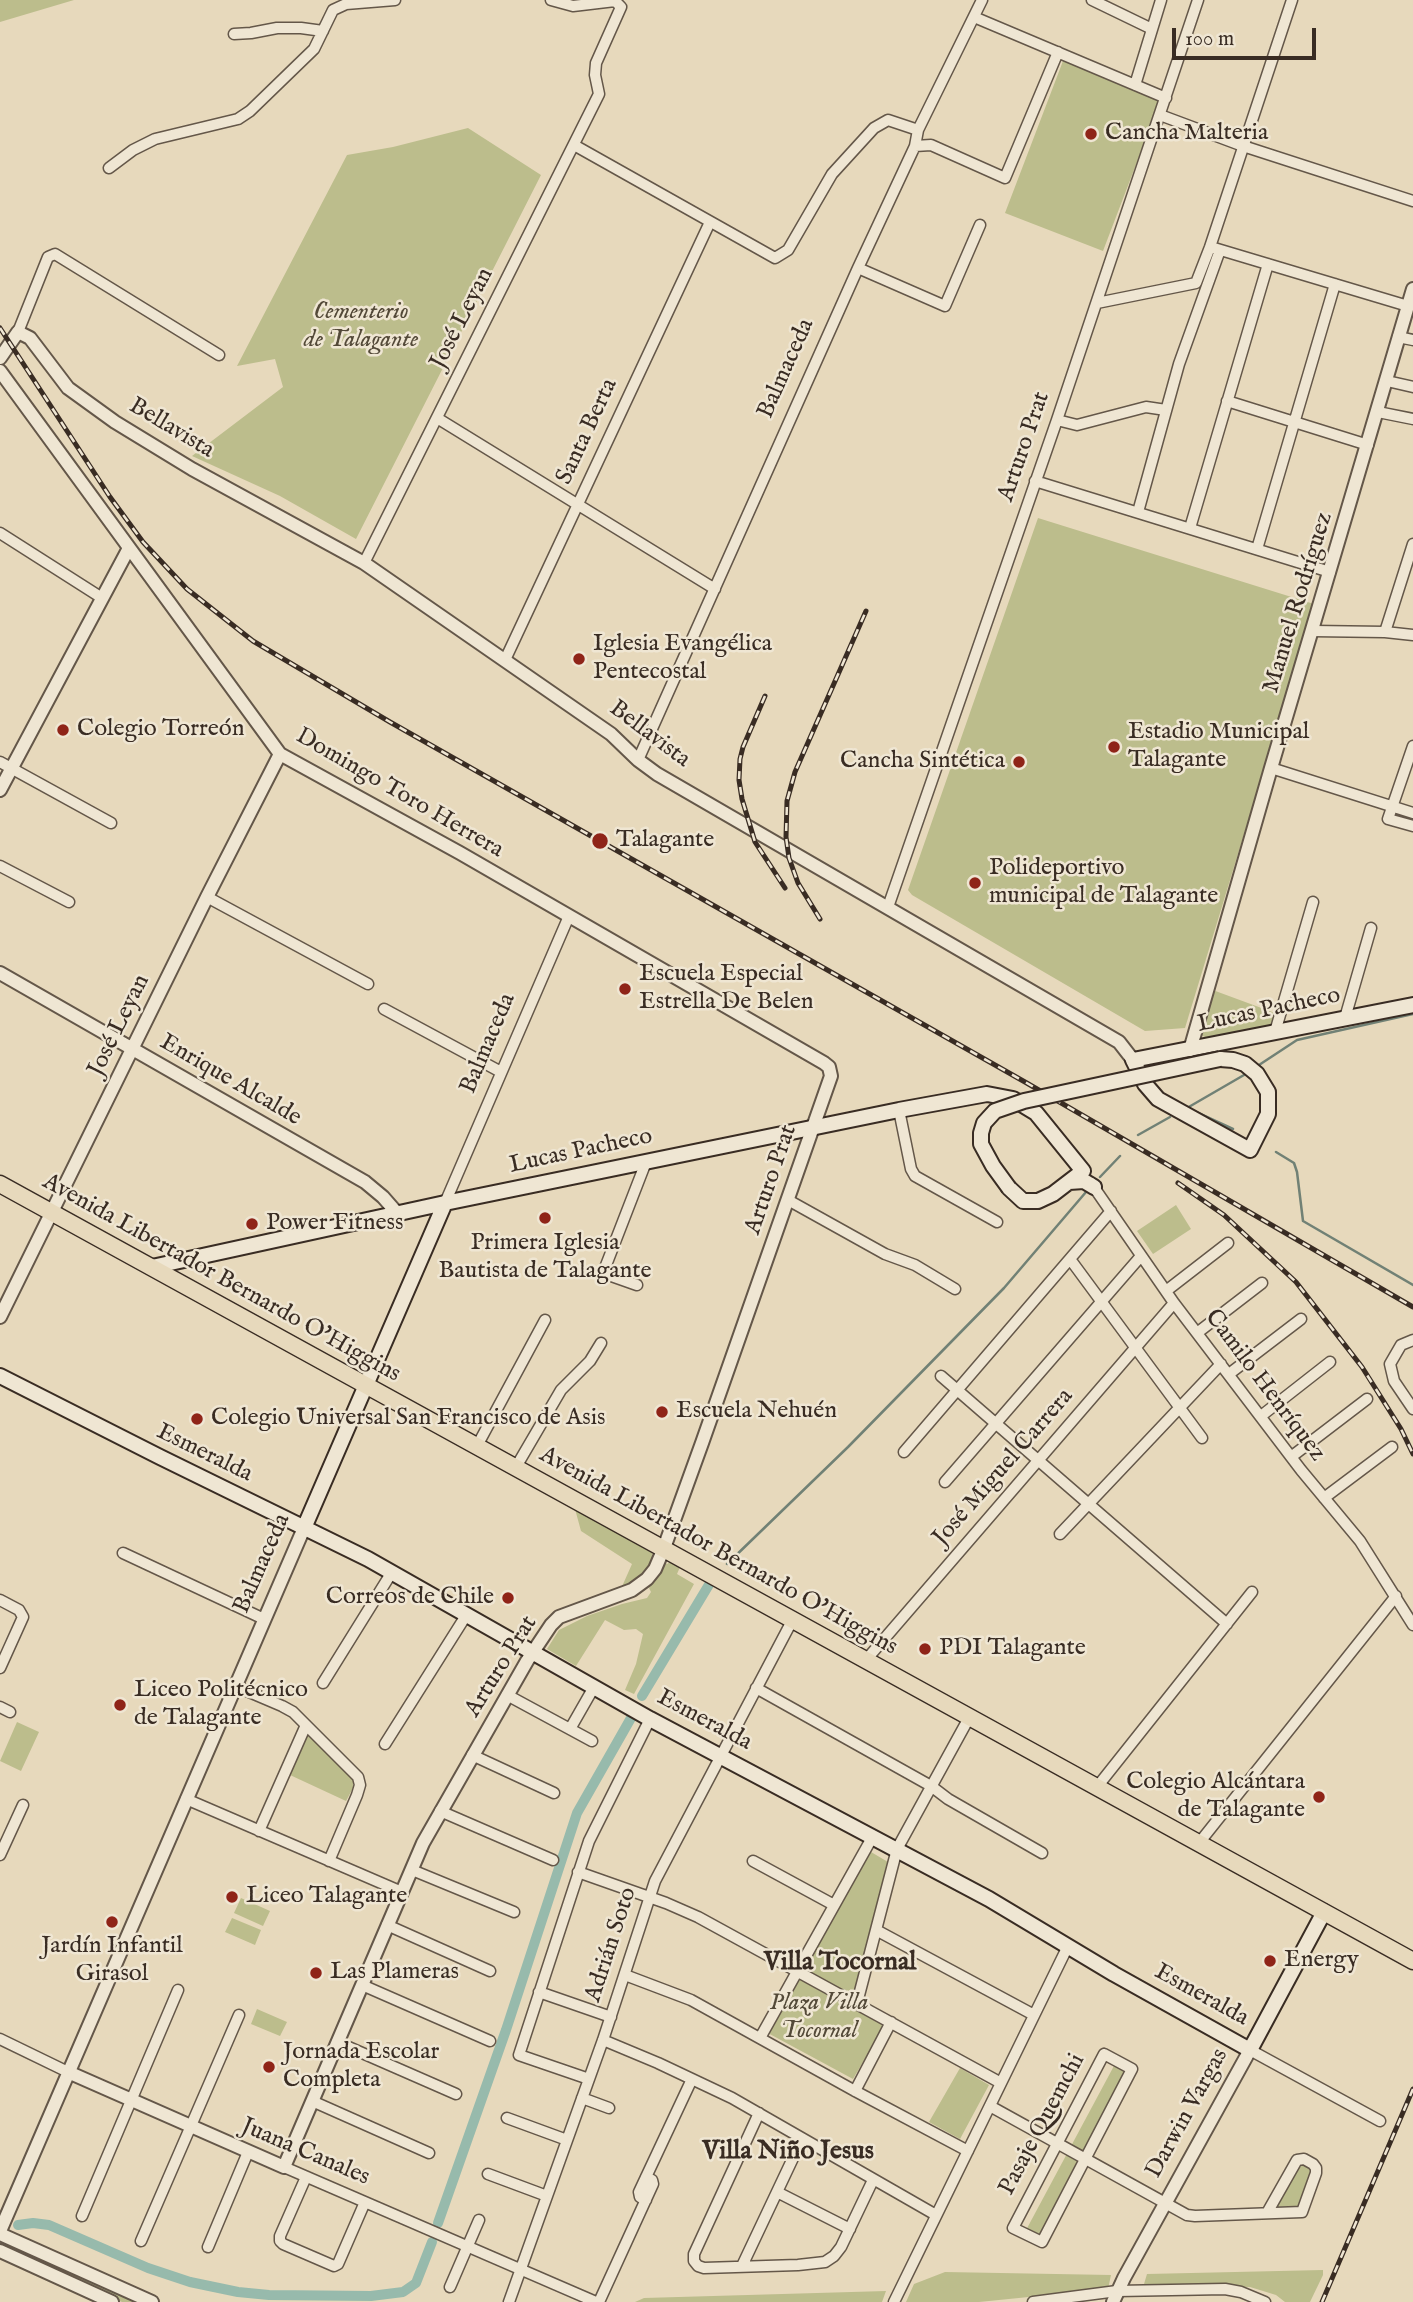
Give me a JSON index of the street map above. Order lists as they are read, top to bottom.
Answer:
{
  "streets": {
    "main road": [
      "Balmaceda",
      "Bellavista",
      "Lucas Pacheco",
      "Avenida Libertador Bernardo O'Higgins",
      "Esmeralda",
      "Darwin Vargas"
    ],
    "street": [
      "José Leyan",
      "Santa Berta",
      "Arturo Prat",
      "Manuel Rodríguez",
      "Domingo Toro Herrera",
      "Enrique Alcalde",
      "Camilo Henríquez",
      "José Miguel Carrera",
      "Adrián Soto",
      "Pasaje Quemchi",
      "Juana Canales"
    ]
  },
  "crossings": [
    ["José Leyan", "Bellavista"],
    ["José Leyan", "Domingo Toro Herrera"],
    ["José Leyan", "Enrique Alcalde"],
    ["José Leyan", "Avenida Libertador Bernardo O'Higgins"],
    ["Balmaceda", "Bellavista"],
    ["Balmaceda", "Domingo Toro Herrera"],
    ["Balmaceda", "Lucas Pacheco"],
    ["Balmaceda", "Avenida Libertador Bernardo O'Higgins"],
    ["Balmaceda", "Esmeralda"],
    ["Balmaceda", "Juana Canales"],
    ["Bellavista", "Santa Berta"],
    ["Bellavista", "Arturo Prat"],
    ["Bellavista", "Lucas Pacheco"],
    ["Arturo Prat", "Domingo Toro Herrera"],
    ["Arturo Prat", "Lucas Pacheco"],
    ["Arturo Prat", "Avenida Libertador Bernardo O'Higgins"],
    ["Arturo Prat", "Esmeralda"],
    ["Arturo Prat", "Juana Canales"],
    ["Manuel Rodríguez", "Lucas Pacheco"],
    ["Lucas Pacheco", "Enrique Alcalde"],
    ["Lucas Pacheco", "Avenida Libertador Bernardo O'Higgins"],
    ["Lucas Pacheco", "Camilo Henríquez"],
    ["Avenida Libertador Bernardo O'Higgins", "José Miguel Carrera"],
    ["Avenida Libertador Bernardo O'Higgins", "Adrián Soto"],
    ["Avenida Libertador Bernardo O'Higgins", "Darwin Vargas"],
    ["Camilo Henríquez", "José Miguel Carrera"],
    ["Esmeralda", "Adrián Soto"],
    ["Esmeralda", "Darwin Vargas"],
    ["Adrián Soto", "Juana Canales"]
  ],
  "districts": ["Villa Tocornal", "Villa Niño Jesus"],
  "parks": ["Cementerio de Talagante", "Plaza Villa Tocornal"],
  "places": [
    "Cancha Malteria",
    "Iglesia Evangélica Pentecostal",
    "Colegio Torreón",
    "Estadio Municipal Talagante",
    "Cancha Sintética",
    "Talagante",
    "Polideportivo municipal de Talagante",
    "Escuela Especial Estrella De Belen",
    "Primera Iglesia Bautista de Talagante",
    "Power Fitness",
    "Escuela Nehuén",
    "Colegio Universal San Francisco de Asis",
    "Correos de Chile",
    "PDI Talagante",
    "Liceo Politécnico de Talagante",
    "Colegio Alcántara de Talagante",
    "Liceo Talagante",
    "Jardín Infantil Girasol",
    "Energy",
    "Las Plameras",
    "Jornada Escolar Completa"
  ],
  "scale_bar": "100 m"
}
